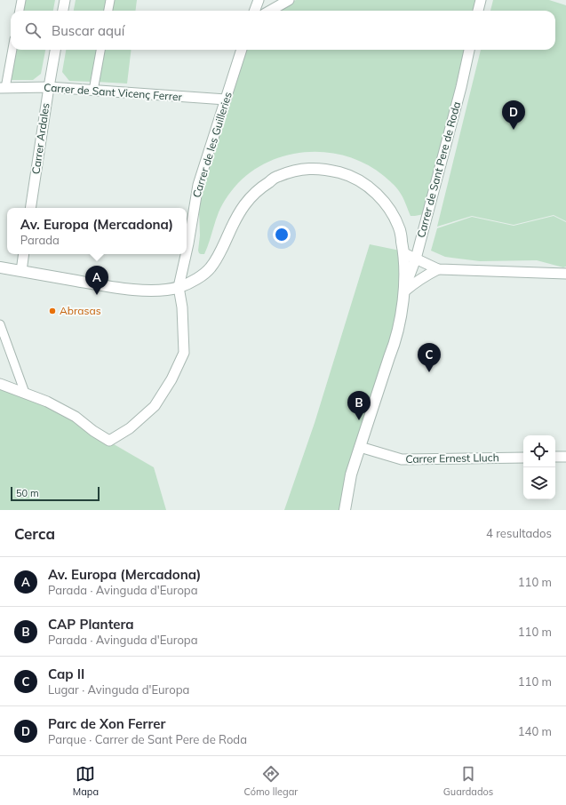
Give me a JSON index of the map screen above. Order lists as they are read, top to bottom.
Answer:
{
  "streets": {
    "street": [
      "Carrer de Sant Vicenç Ferrer",
      "Carrer Ardales",
      "Carrer de les Guilleries",
      "Carrer de Sant Pere de Roda",
      "Carrer Ernest Lluch"
    ]
  },
  "crossings": [
    ["Carrer de Sant Vicenç Ferrer", "Carrer Ardales"],
    ["Carrer de Sant Vicenç Ferrer", "Carrer de les Guilleries"]
  ],
  "places": ["Abrasas"],
  "scale_bar": "50 m",
  "page": {
    "search": "Buscar aquí",
    "pins": [
      "D",
      "A",
      "C",
      "B"
    ],
    "popup": ["Av. Europa (Mercadona)", "Parada"],
    "scale": "50 m",
    "heading": ["Cerca", "4 resultados"],
    "list": [
      {
        "mark": "A",
        "name": "Av. Europa (Mercadona)",
        "note": "Parada · Avinguda d'Europa",
        "value": "110 m"
      },
      {
        "mark": "B",
        "name": "CAP Plantera",
        "note": "Parada · Avinguda d'Europa",
        "value": "110 m"
      },
      {
        "mark": "C",
        "name": "Cap II",
        "note": "Lugar · Avinguda d'Europa",
        "value": "110 m"
      },
      {
        "mark": "D",
        "name": "Parc de Xon Ferrer",
        "note": "Parque · Carrer de Sant Pere de Roda",
        "value": "140 m"
      }
    ],
    "nav": ["Mapa", "Cómo llegar", "Guardados"]
  }
}
